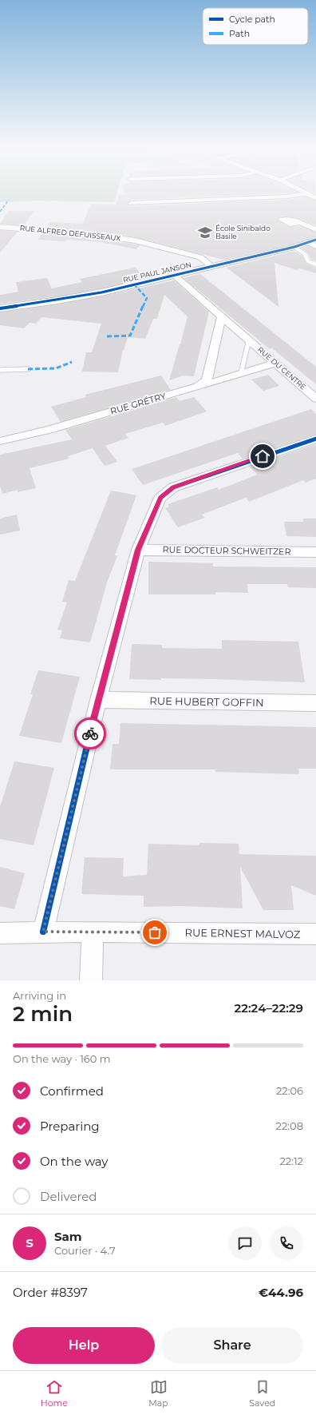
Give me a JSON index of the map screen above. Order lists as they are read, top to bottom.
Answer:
{
  "streets": {
    "street": [
      "RUE ALFRED DEFUISSEAUX",
      "RUE PAUL JANSON",
      "RUE DU CENTRE",
      "RUE GRÉTRY",
      "RUE DOCTEUR SCHWEITZER",
      "RUE HUBERT GOFFIN",
      "RUE ERNEST MALVOZ"
    ]
  },
  "crossings": [
    ["RUE ALFRED DEFUISSEAUX", "RUE PAUL JANSON"],
    ["RUE PAUL JANSON", "RUE DU CENTRE"],
    ["RUE DU CENTRE", "RUE GRÉTRY"]
  ],
  "places": {
    "school or university": ["École Sinibaldo Basile"]
  },
  "legend": ["Cycle path", "Path"],
  "page": {
    "heading": ["2 min", "Arriving in", "22:24–22:29"],
    "panel": [
      "Sam",
      "Courier · 4.7",
      "Order #8397",
      "€44.96"
    ],
    "bar": "On the way · 160 m",
    "list": [
      ["Confirmed", "22:06"],
      ["Preparing", "22:08"],
      ["On the way", "22:12"],
      "Delivered"
    ],
    "round": "S",
    "buttons": ["Help", "Share"],
    "tabs": ["Home", "Map", "Saved"]
  }
}
